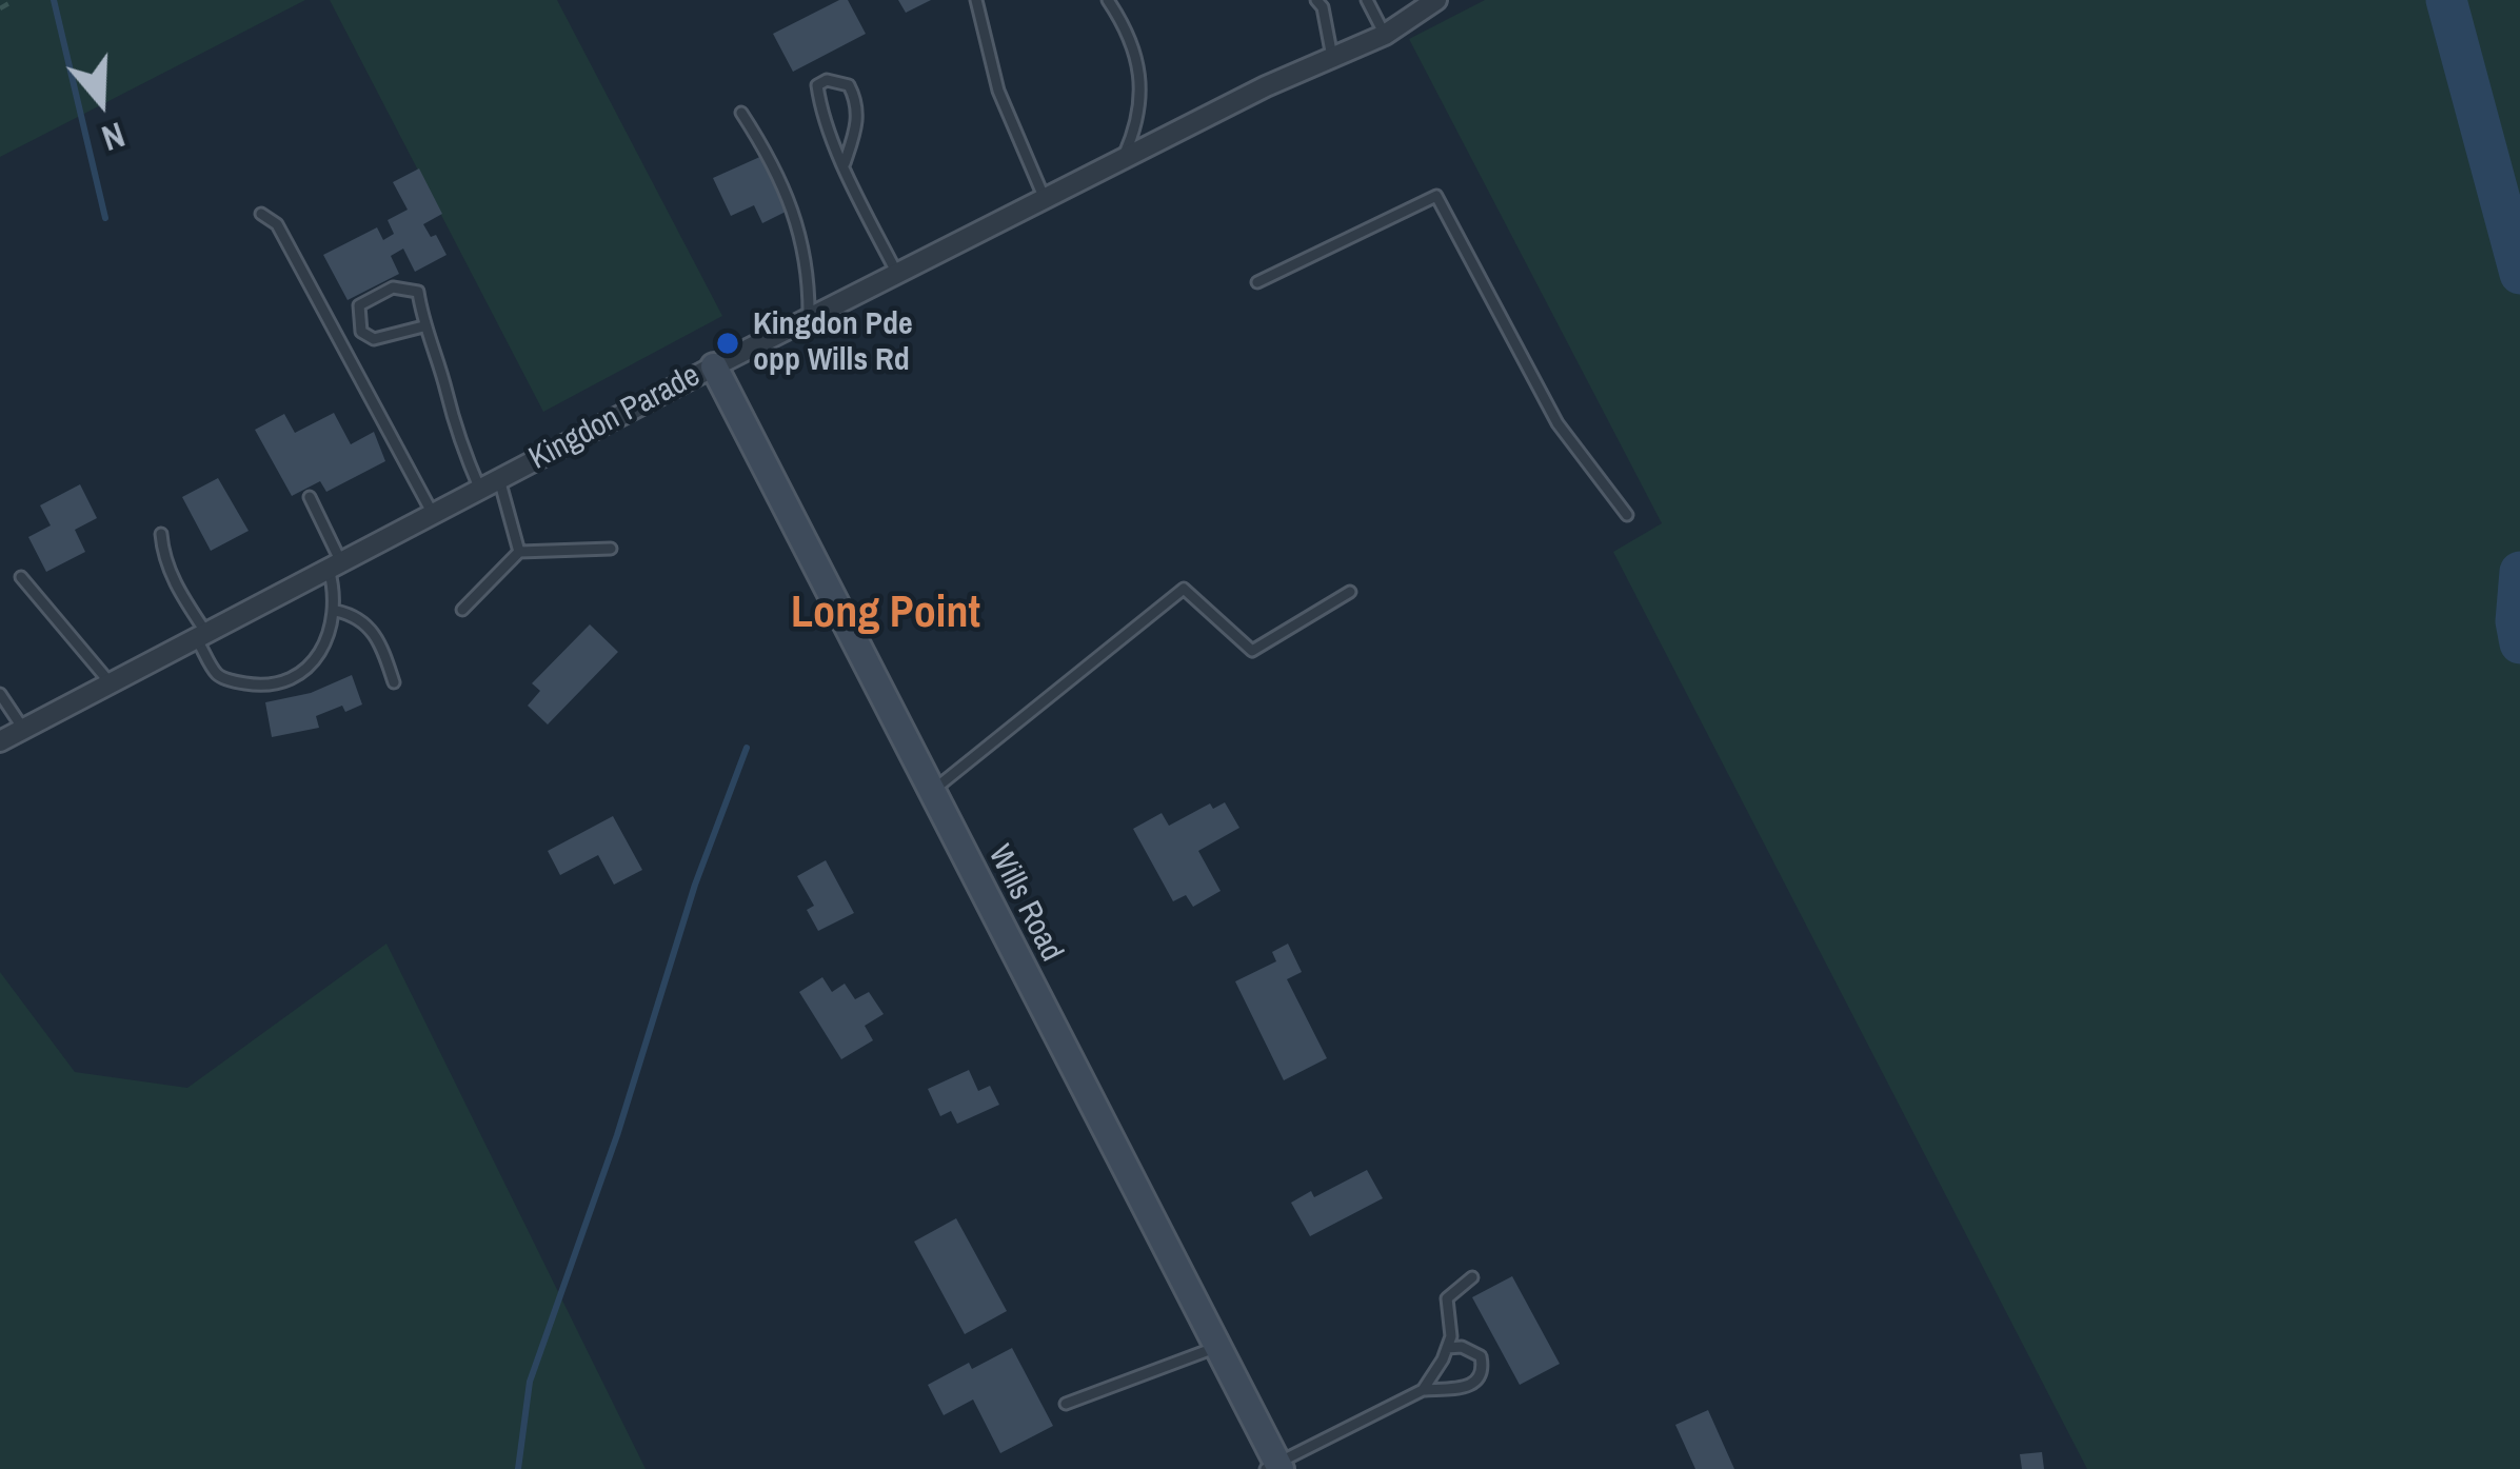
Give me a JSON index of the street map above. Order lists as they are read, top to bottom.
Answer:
{
  "streets": {
    "street": ["Kingdon Parade", "Wills Road"]
  },
  "crossings": [
    ["Kingdon Parade", "Wills Road"]
  ],
  "districts": ["Long Point"],
  "places": ["Kingdon Pde opp Wills Rd"],
  "north": "bottom"
}
